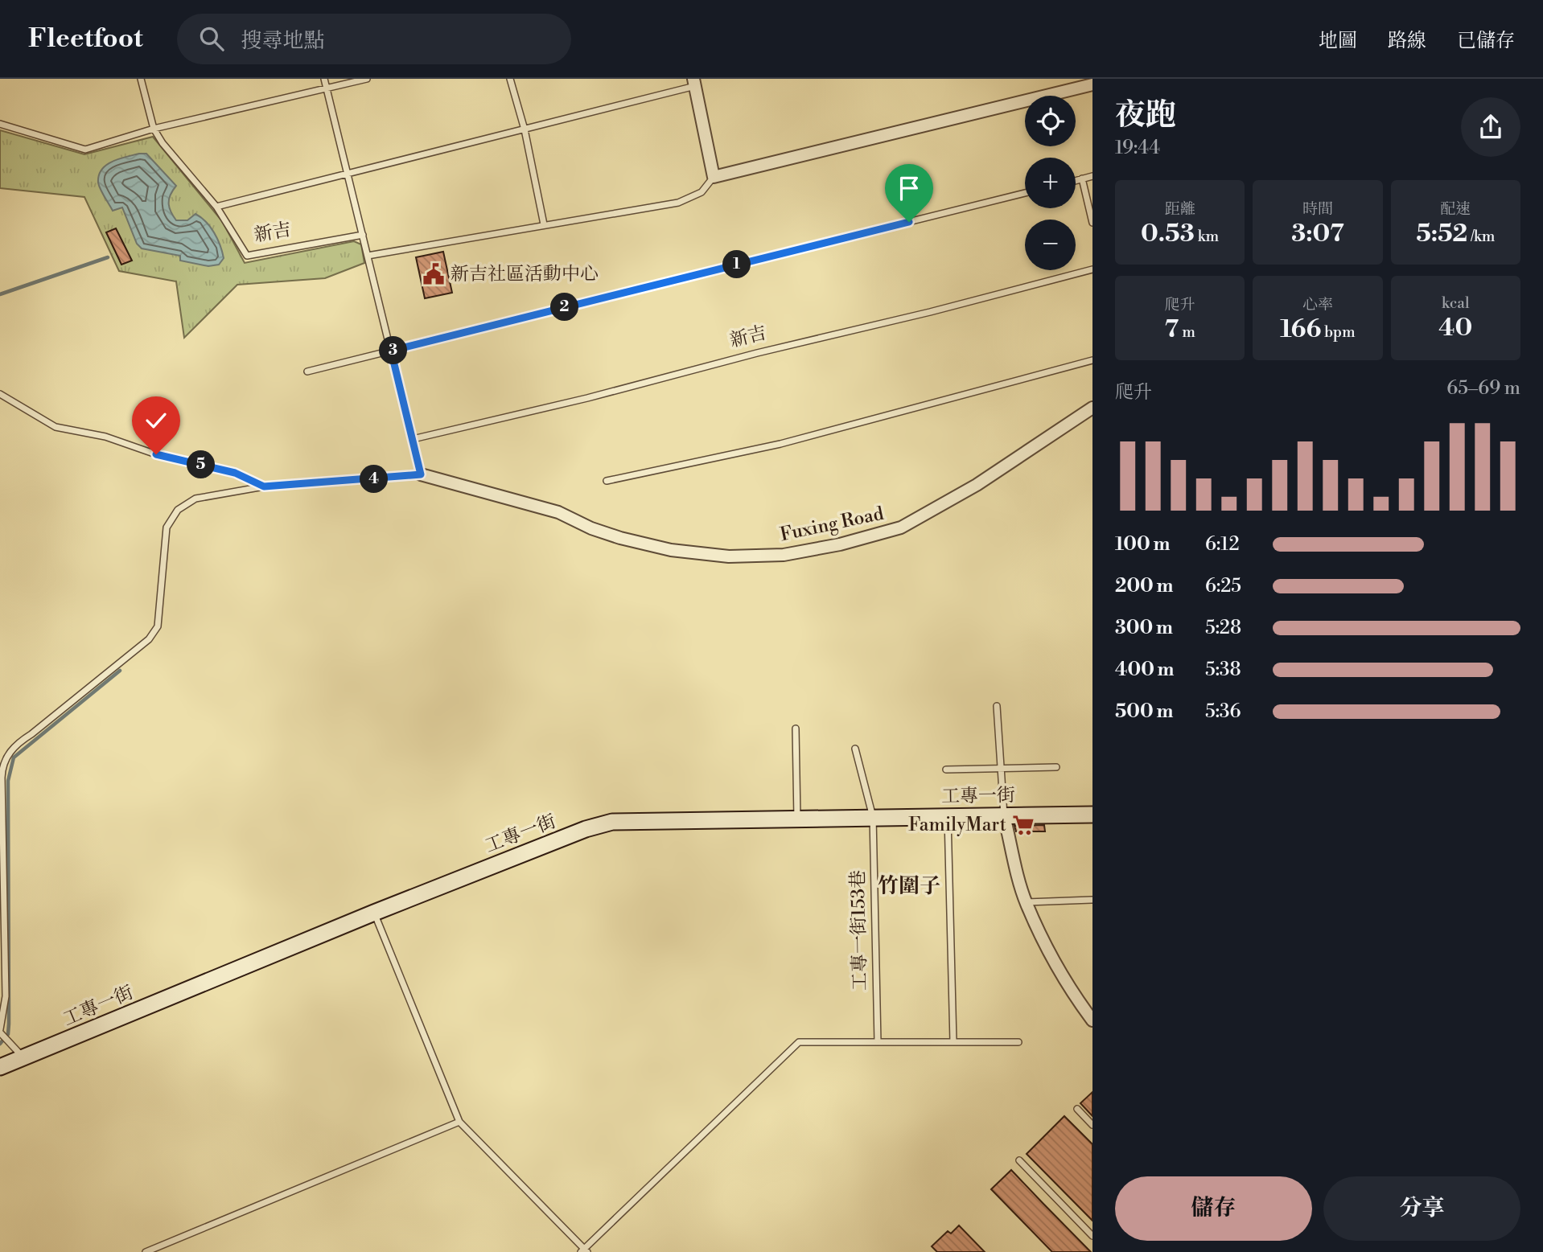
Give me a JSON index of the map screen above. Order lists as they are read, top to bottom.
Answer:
{
  "streets": {
    "street": ["新吉", "Fuxing Road", "工專一街"],
    "lane": ["工專一街153巷"]
  },
  "crossings": [
    ["工專一街", "工專一街153巷"]
  ],
  "districts": ["竹圍子"],
  "places": {
    "public building": ["新吉社區活動中心"],
    "supermarket": ["FamilyMart"]
  },
  "page": {
    "header": "Fleetfoot",
    "search": "搜尋地點",
    "nav": ["地圖", "路線", "已儲存"],
    "heading": ["夜跑", "19:44"],
    "map_buttons": ["+", "−"],
    "stats": [
      ["距離", "0.53 km"],
      ["時間", "3:07"],
      ["配速", "5:52 /km"],
      ["爬升", "7 m"],
      ["心率", "166 bpm"],
      ["kcal", "40"]
    ],
    "pins": [
      "1",
      "2",
      "3",
      "5",
      "4"
    ],
    "chart": ["爬升", "65–69 m"],
    "list": [
      {
        "name": "100 m",
        "note": "6:12"
      },
      {
        "name": "200 m",
        "note": "6:25"
      },
      {
        "name": "300 m",
        "note": "5:28"
      },
      {
        "name": "400 m",
        "note": "5:38"
      },
      {
        "name": "500 m",
        "note": "5:36"
      }
    ],
    "buttons": ["儲存", "分享"]
  }
}
